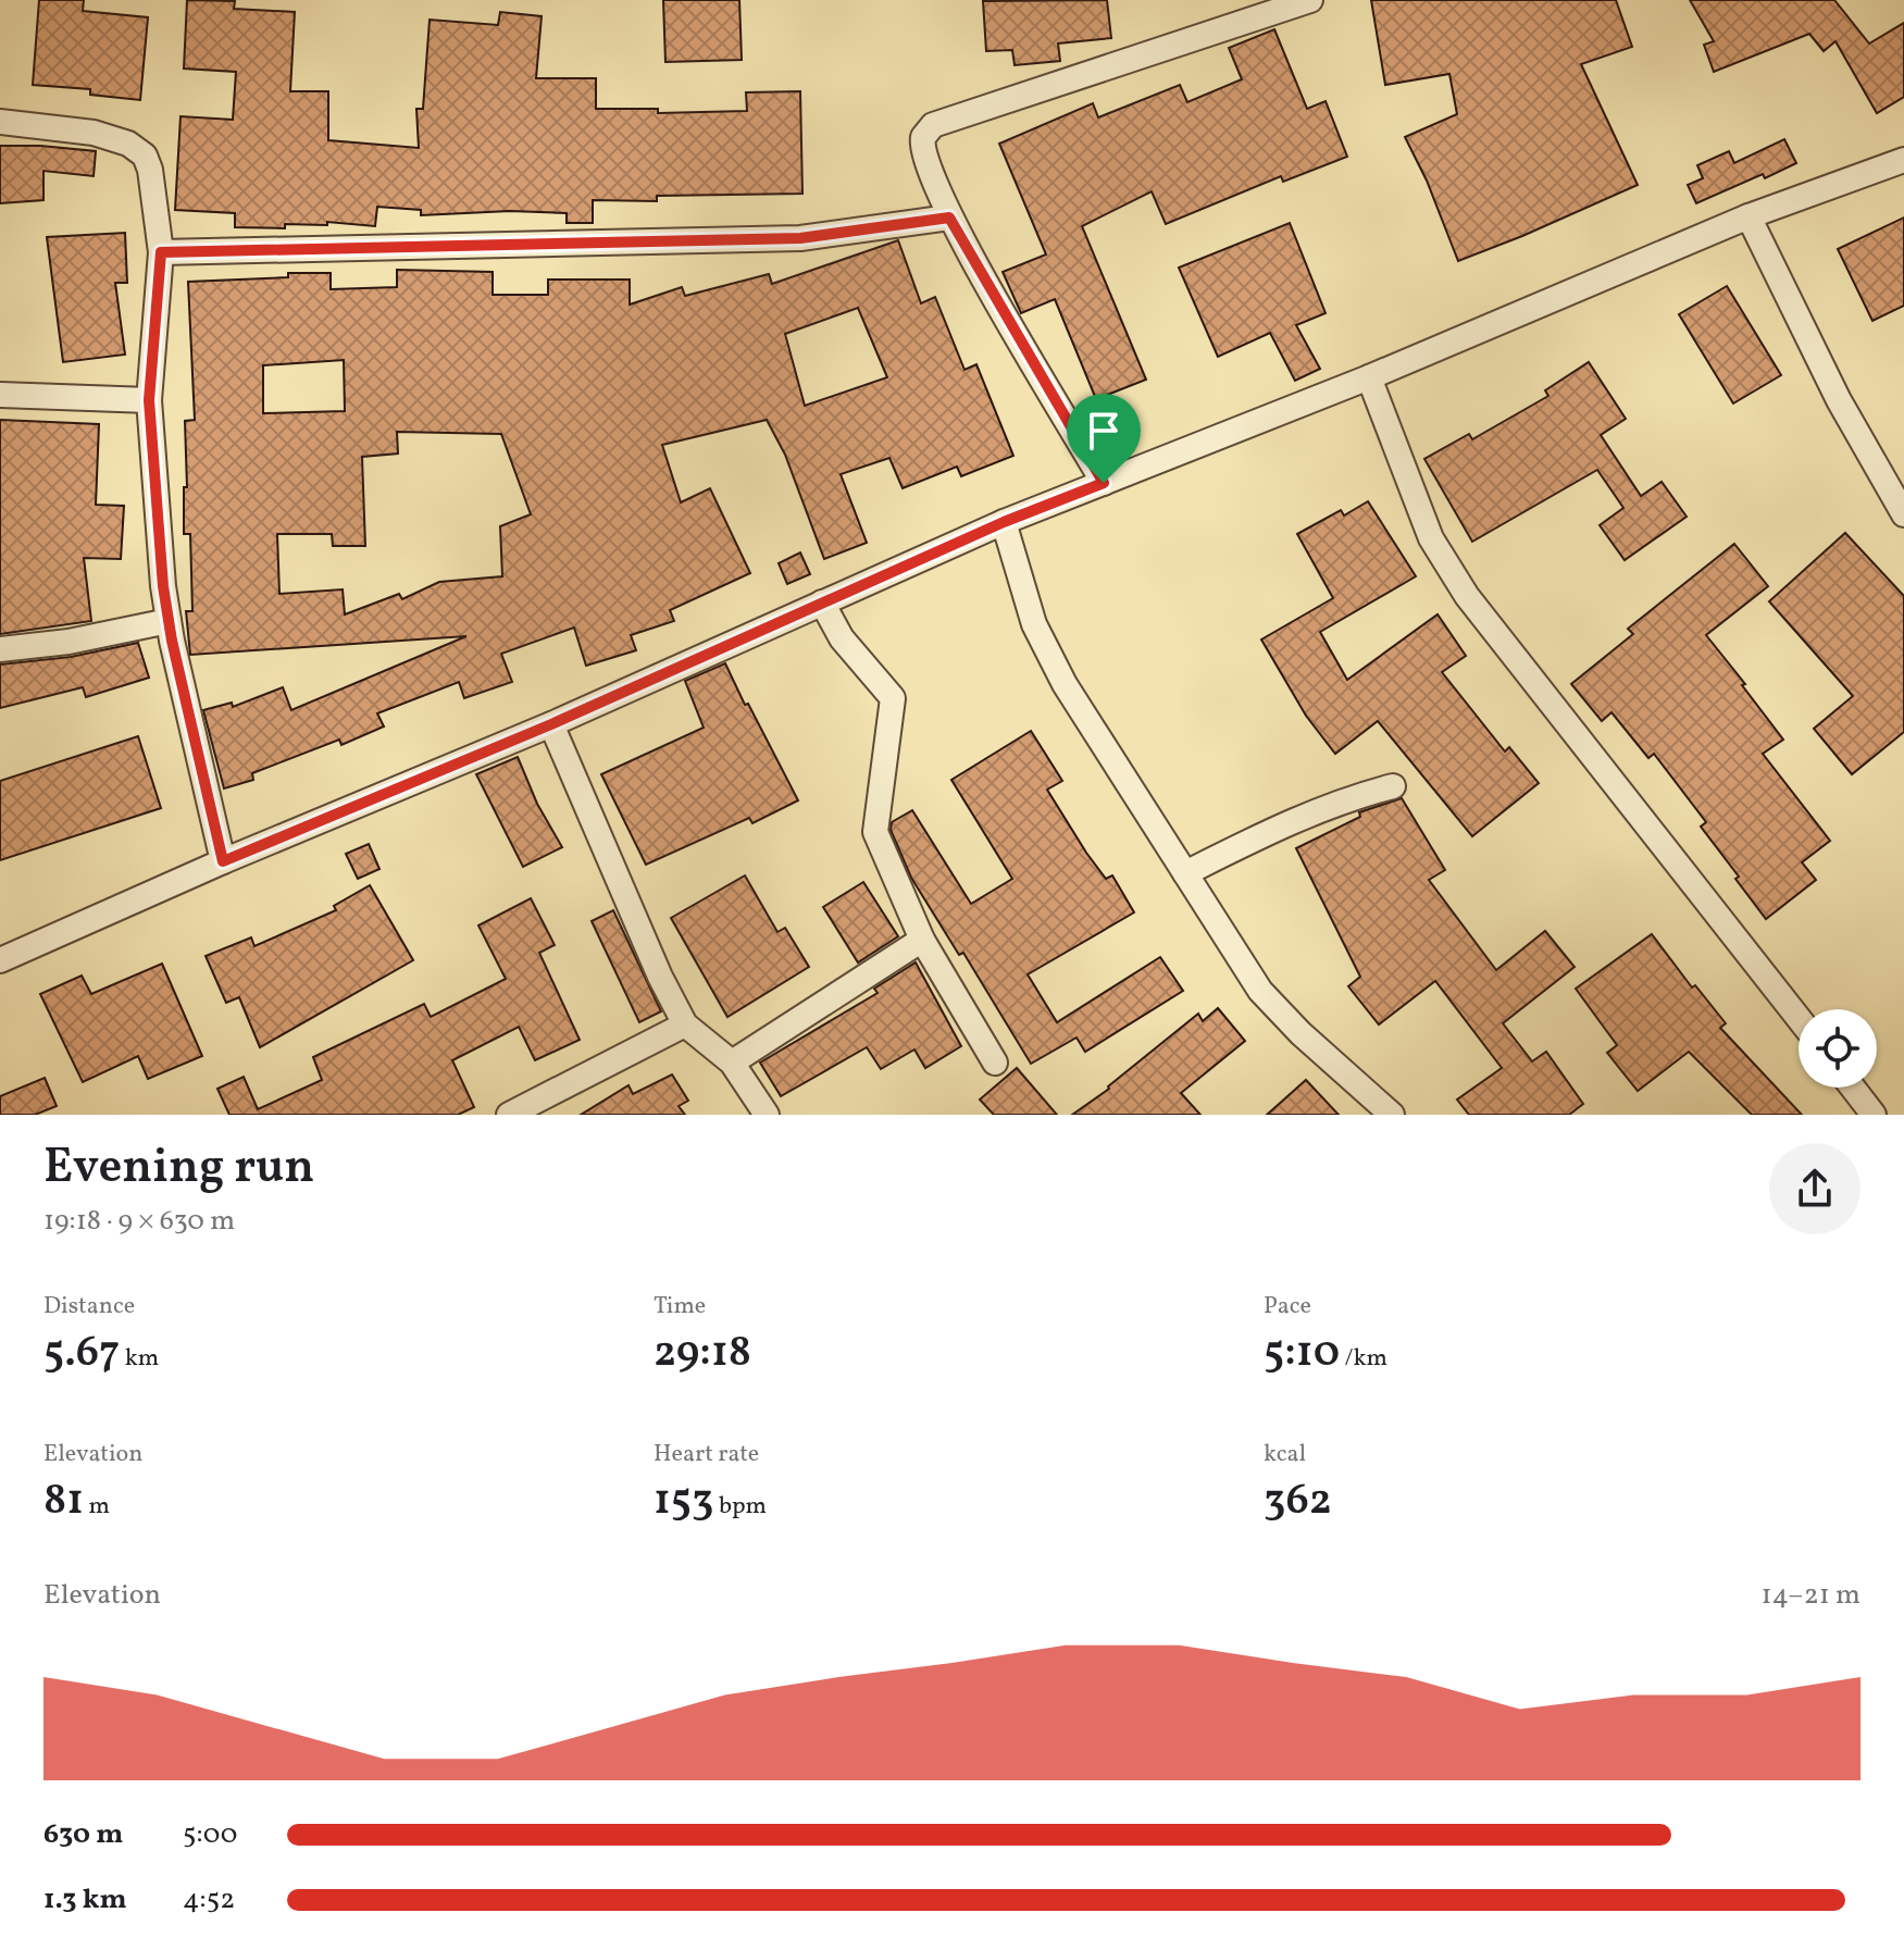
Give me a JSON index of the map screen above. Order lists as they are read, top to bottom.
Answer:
{
  "page": {
    "heading": ["Evening run", "19:18 · 9 × 630 m"],
    "stats": [
      ["Distance", "5.67 km"],
      ["Time", "29:18"],
      ["Pace", "5:10 /km"],
      ["Elevation", "81 m"],
      ["Heart rate", "153 bpm"],
      ["kcal", "362"]
    ],
    "chart": ["Elevation", "14–21 m"],
    "list": [
      {
        "name": "630 m",
        "note": "5:00"
      },
      {
        "name": "1.3 km",
        "note": "4:52"
      }
    ]
  }
}
